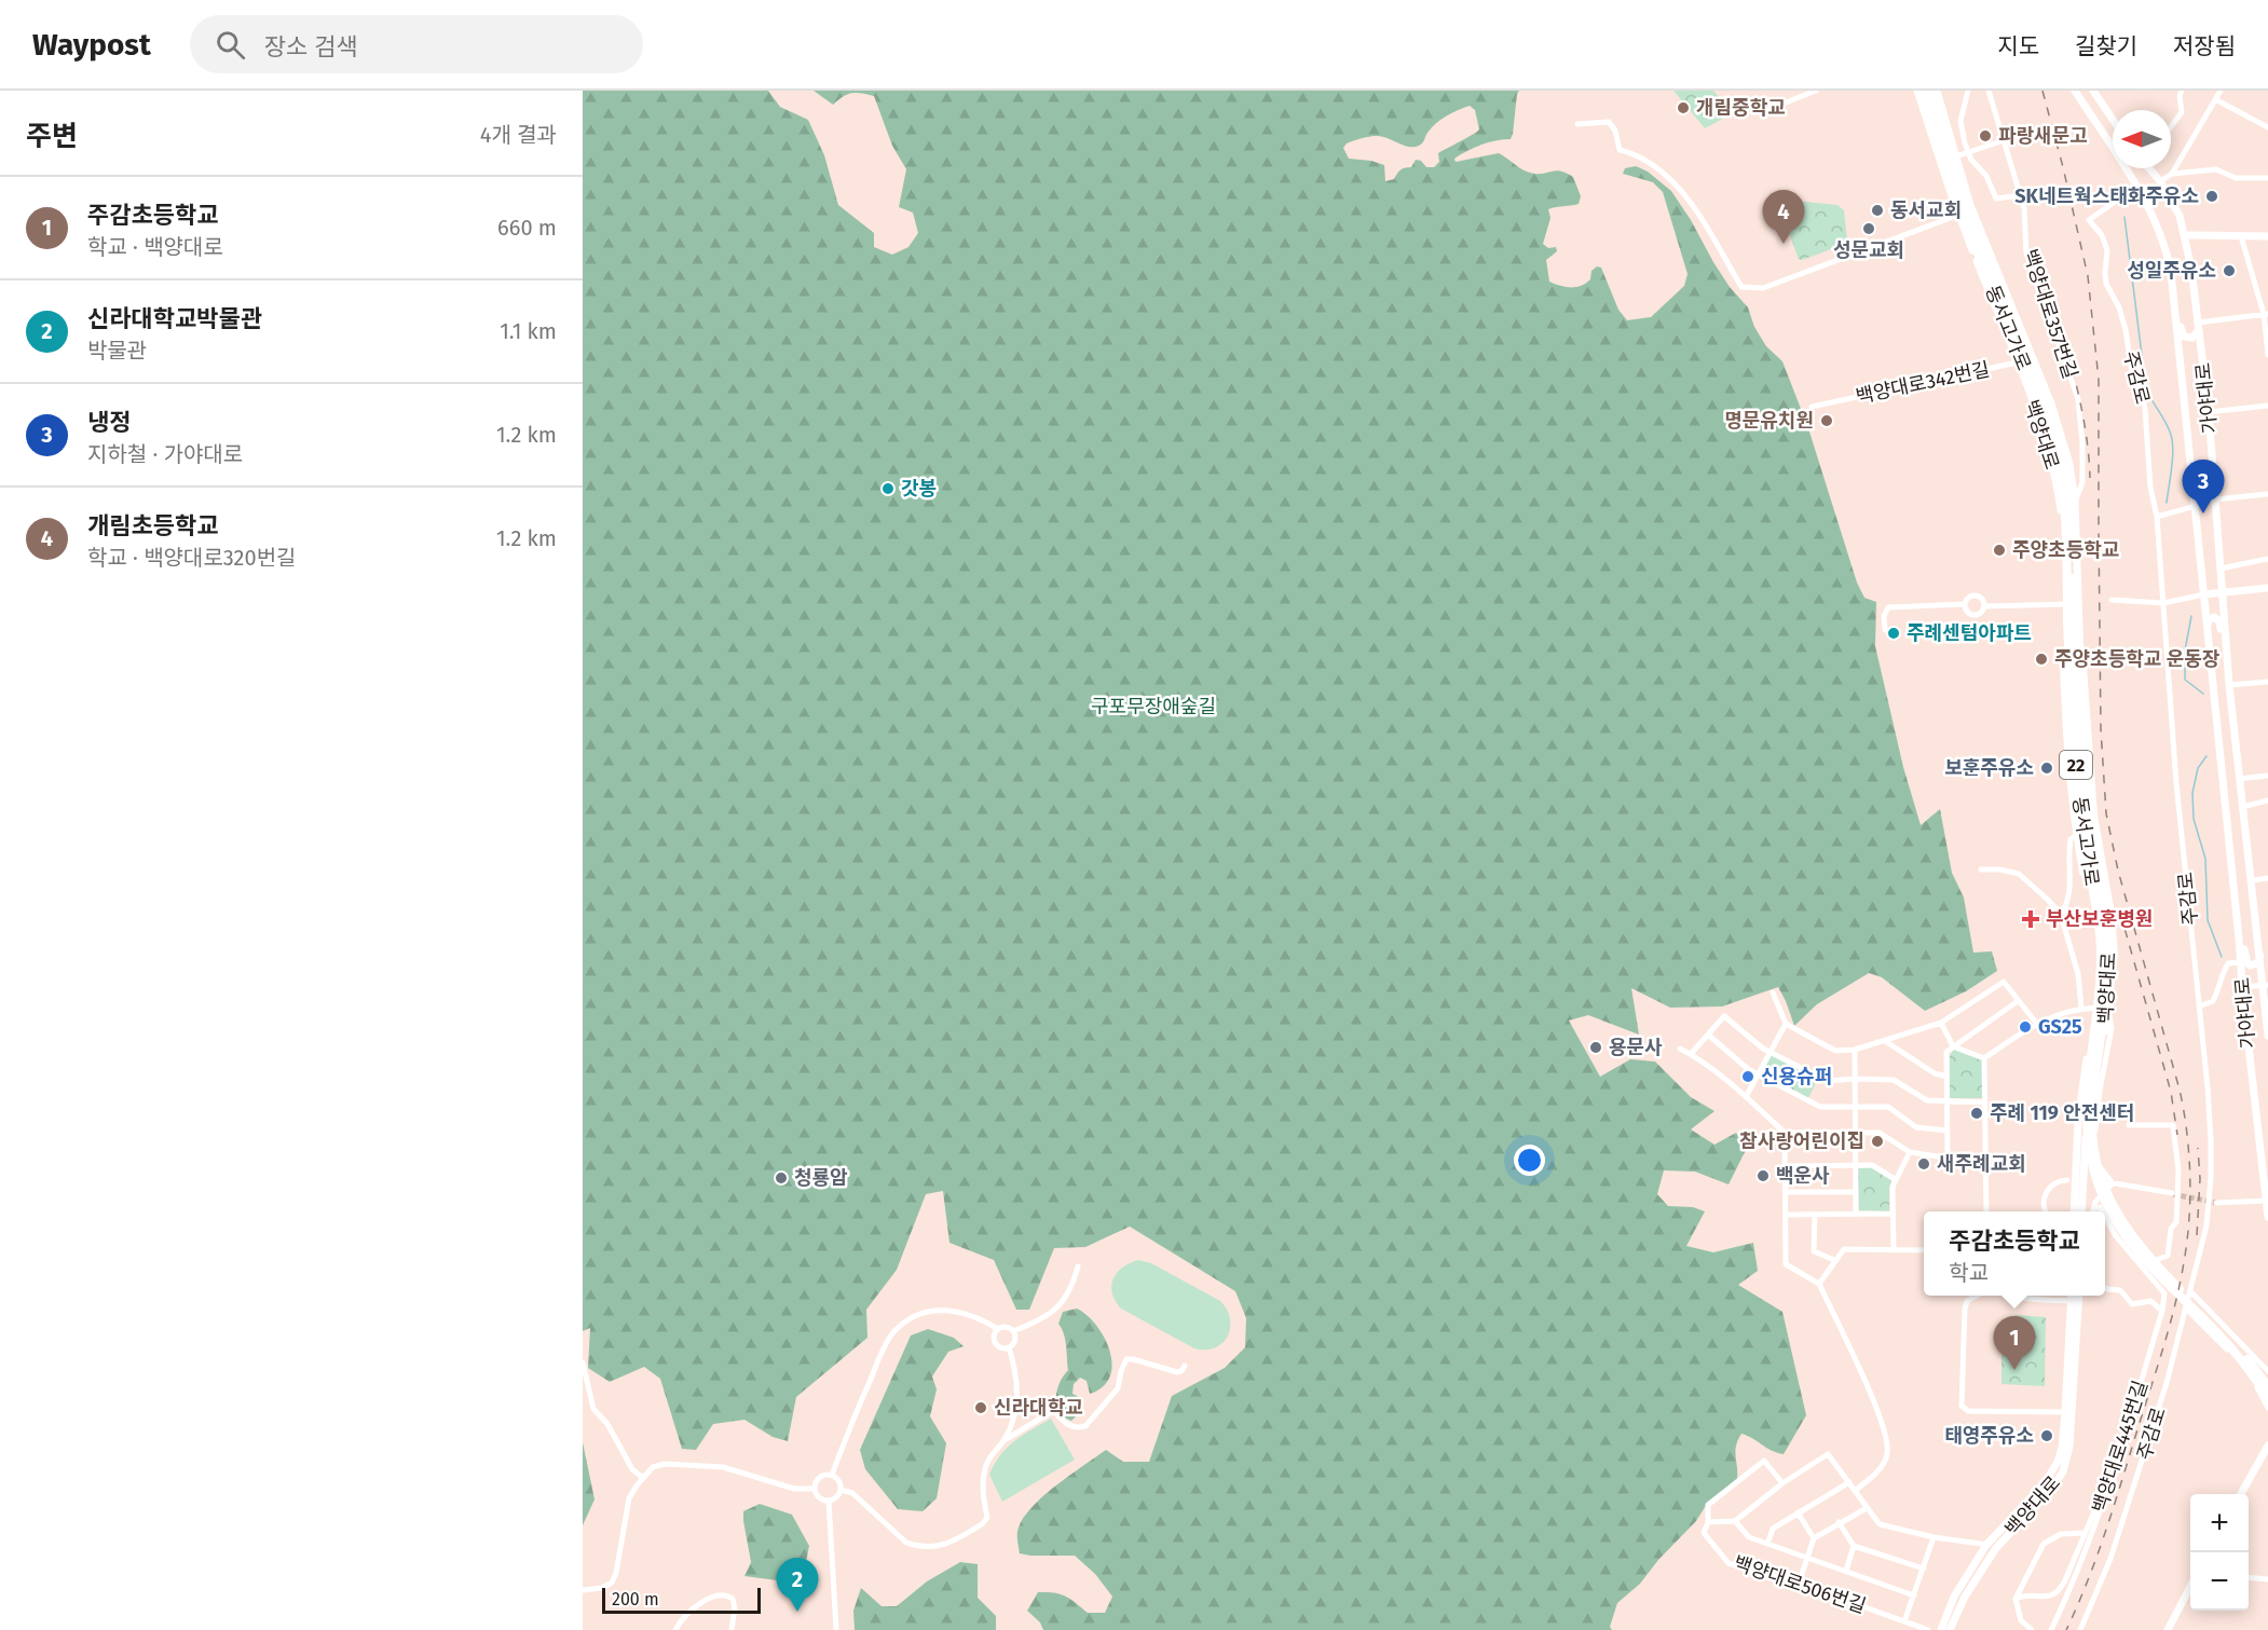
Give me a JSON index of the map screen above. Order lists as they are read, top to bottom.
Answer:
{
  "streets": {
    "highway": ["동서고가로", "22"],
    "main road": ["가야대로", "백양대로"],
    "street": [
      "백양대로357번길",
      "주감로",
      "백양대로342번길",
      "백양대로445번길",
      "백양대로506번길"
    ]
  },
  "crossings": [
    ["백양대로357번길", "백양대로"],
    ["동서고가로", "백양대로"],
    ["주감로", "가야대로"],
    ["백양대로342번길", "백양대로"]
  ],
  "parks": ["구포무장애숲길"],
  "places": {
    "other": [
      "개림중학교",
      "파랑새문고",
      "SK네트웍스태화주유소",
      "동서교회",
      "성문교회",
      "성일주유소",
      "명문유치원",
      "갓봉",
      "주양초등학교",
      "주례센텀아파트",
      "주양초등학교 운동장",
      "보훈주유소",
      "GS25",
      "용문사",
      "신용슈퍼",
      "주례 119 안전센터",
      "참사랑어린이집",
      "새주례교회",
      "백운사",
      "청룡암",
      "신라대학교",
      "태영주유소"
    ],
    "health": ["부산보훈병원"]
  },
  "scale_bar": "200 m",
  "north": "left",
  "page": {
    "header": "Waypost",
    "search": "장소 검색",
    "nav": ["지도", "길찾기", "저장됨"],
    "heading": ["주변", "4개 결과"],
    "list": [
      {
        "mark": "1",
        "name": "주감초등학교",
        "note": "학교 · 백양대로",
        "value": "660 m"
      },
      {
        "mark": "2",
        "name": "신라대학교박물관",
        "note": "박물관",
        "value": "1.1 km"
      },
      {
        "mark": "3",
        "name": "냉정",
        "note": "지하철 · 가야대로",
        "value": "1.2 km"
      },
      {
        "mark": "4",
        "name": "개림초등학교",
        "note": "학교 · 백양대로320번길",
        "value": "1.2 km"
      }
    ],
    "pins": [
      "4",
      "3",
      "1",
      "2"
    ],
    "popup": ["주감초등학교", "학교"],
    "map_buttons": ["+", "−"],
    "scale": "200 m"
  }
}
